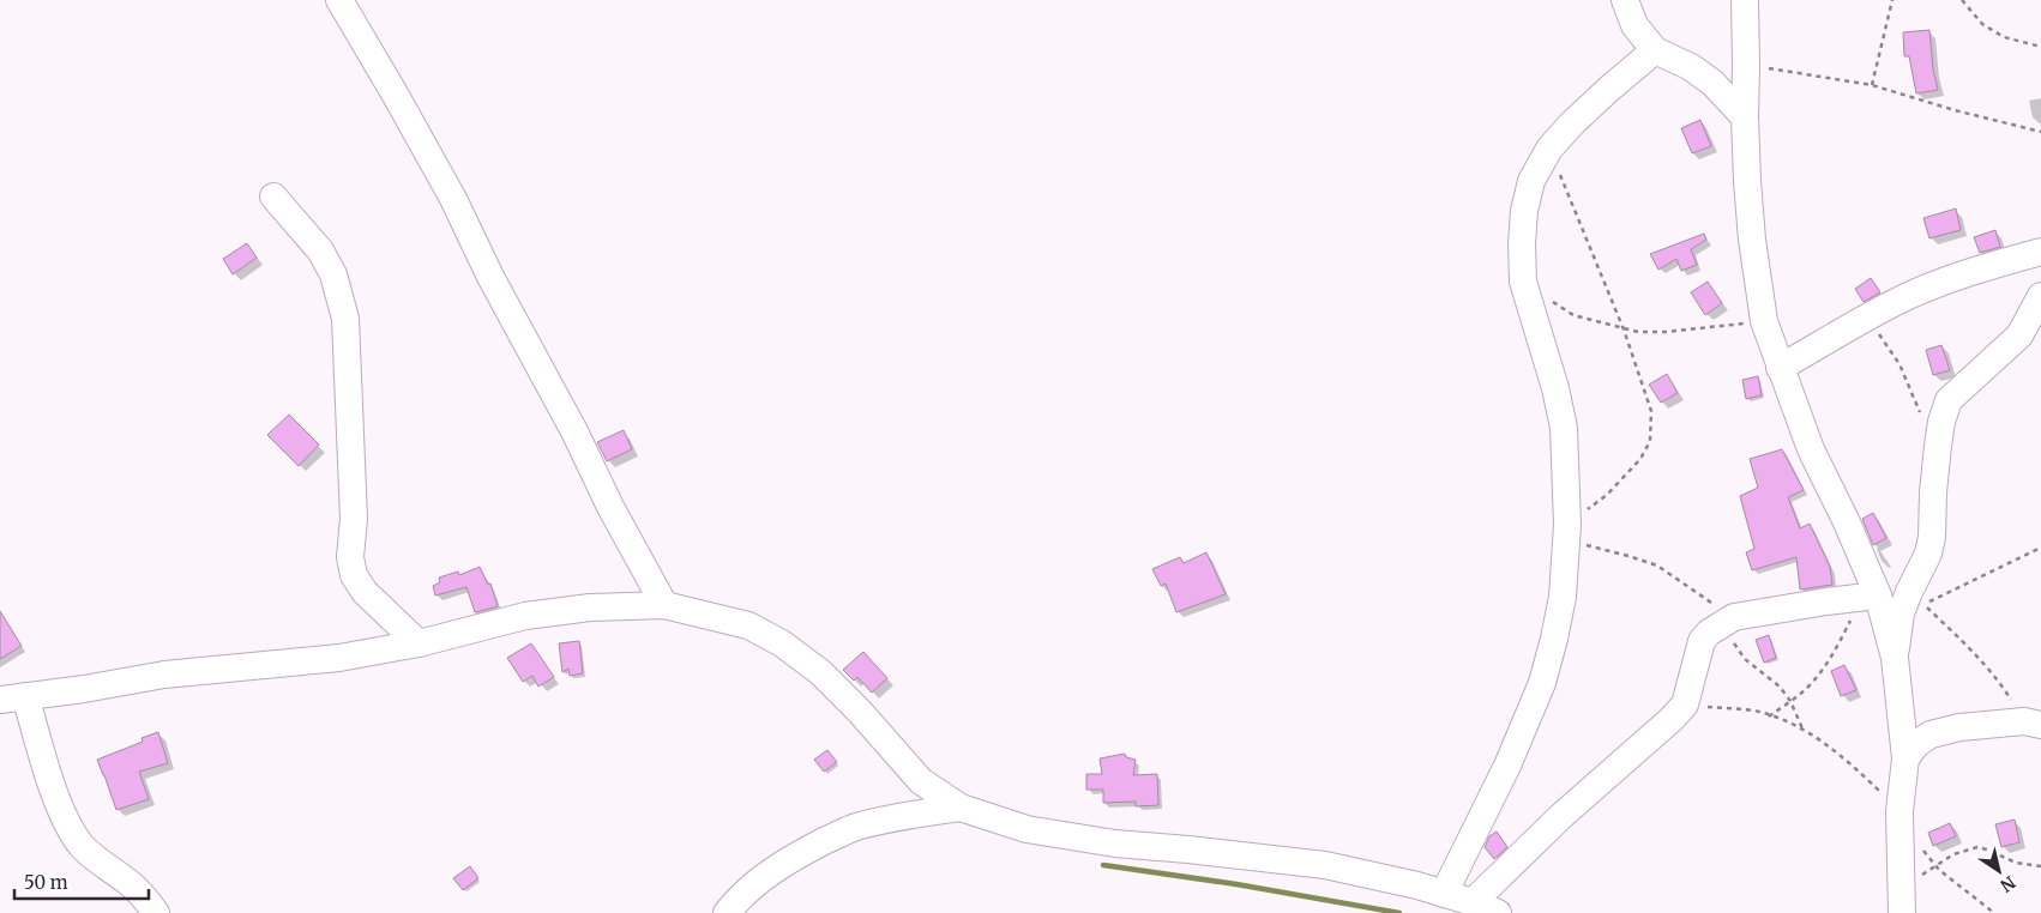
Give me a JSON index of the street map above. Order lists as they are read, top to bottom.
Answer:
{
  "scale_bar": "50 m",
  "north": "bottom right"
}
